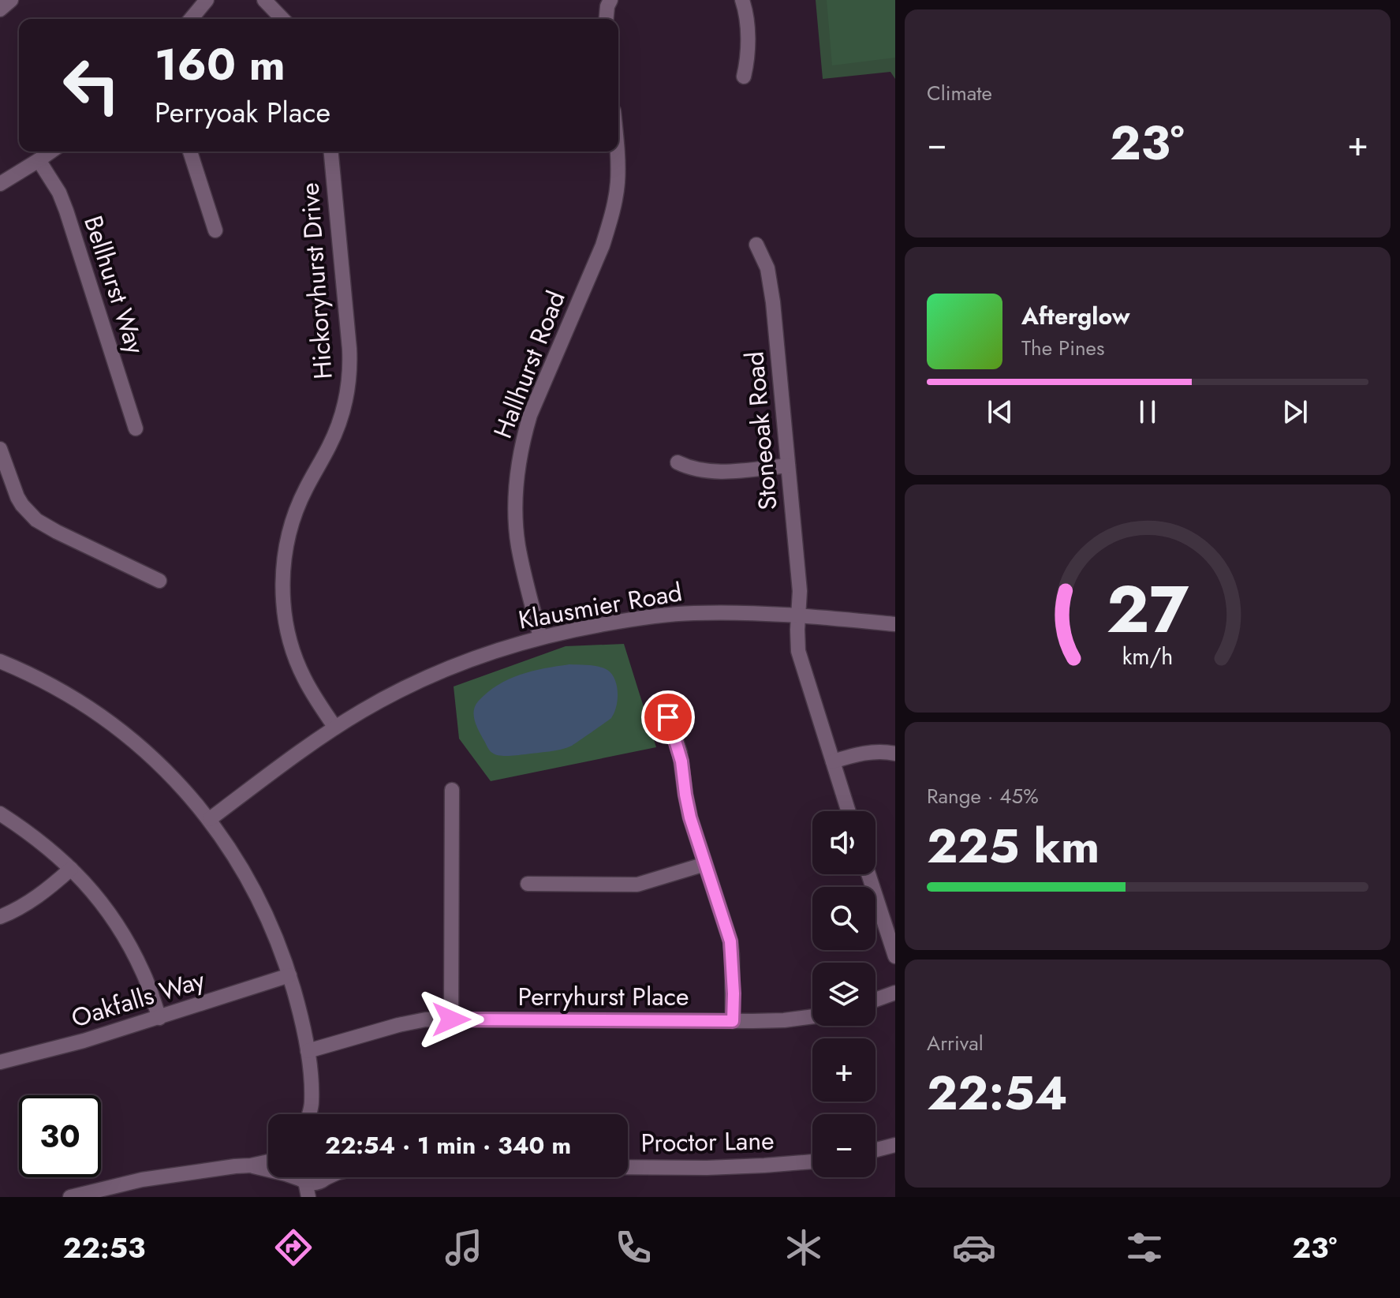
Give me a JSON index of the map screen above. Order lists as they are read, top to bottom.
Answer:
{
  "streets": {
    "street": [
      "Hickoryhurst Drive",
      "Bellhurst Way",
      "Hallhurst Road",
      "Stoneoak Road",
      "Klausmier Road",
      "Perryhurst Place",
      "Oakfalls Way",
      "Proctor Lane"
    ]
  },
  "crossings": [
    ["Hickoryhurst Drive", "Klausmier Road"],
    ["Hallhurst Road", "Klausmier Road"],
    ["Stoneoak Road", "Klausmier Road"]
  ],
  "page": {
    "tile": [
      "Climate",
      ["Range · 45%", "225 km"],
      ["Arrival", "22:54"]
    ],
    "turn": ["160 m", "Perryoak Place"],
    "heat": ["−", "23°", "+"],
    "song": ["Afterglow", "The Pines"],
    "map_buttons": ["+", "−"],
    "limit": "30",
    "trip": "22:54 · 1 min · 340 m",
    "tabs": ["22:53", "23°"],
    "gauge": ["27", "km/h"]
  }
}
